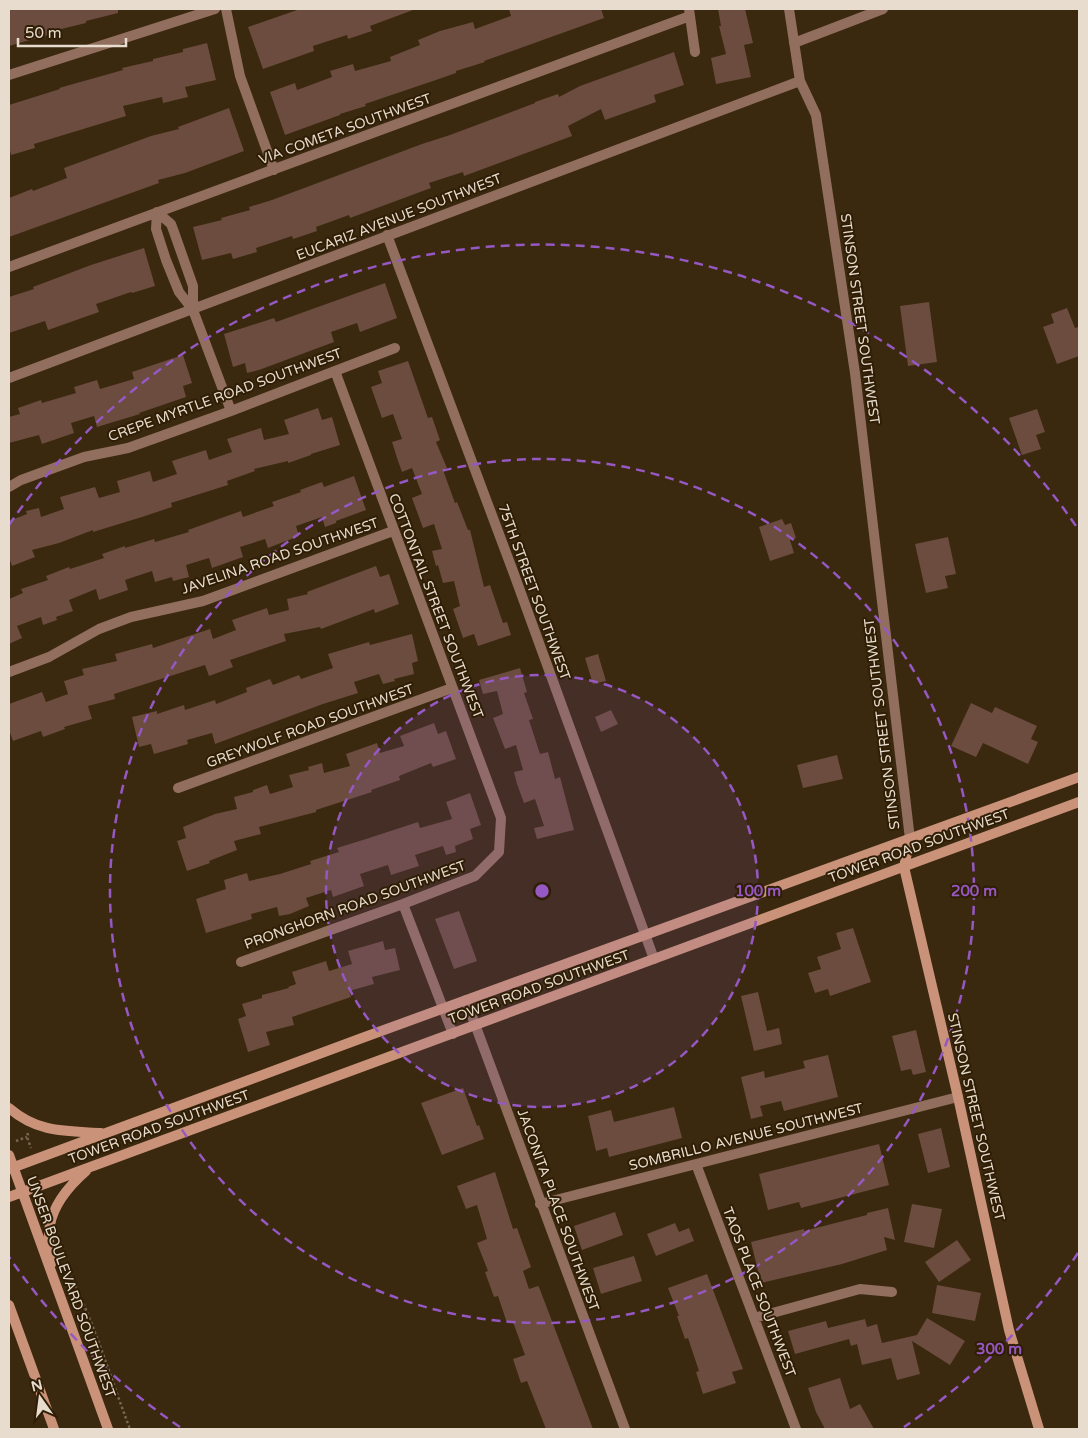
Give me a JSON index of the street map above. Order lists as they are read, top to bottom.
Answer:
{
  "streets": {
    "street": [
      "VIA COMETA SOUTHWEST",
      "EUCARIZ AVENUE SOUTHWEST",
      "STINSON STREET SOUTHWEST",
      "CREPE MYRTLE ROAD SOUTHWEST",
      "JAVELINA ROAD SOUTHWEST",
      "75TH STREET SOUTHWEST",
      "COTTONTAIL STREET SOUTHWEST",
      "GREYWOLF ROAD SOUTHWEST",
      "TOWER ROAD SOUTHWEST",
      "PRONGHORN ROAD SOUTHWEST",
      "SOMBRILLO AVENUE SOUTHWEST",
      "JACONITA PLACE SOUTHWEST",
      "UNSER BOULEVARD SOUTHWEST",
      "TAOS PLACE SOUTHWEST"
    ]
  },
  "crossings": [
    ["EUCARIZ AVENUE SOUTHWEST", "STINSON STREET SOUTHWEST"],
    ["EUCARIZ AVENUE SOUTHWEST", "75TH STREET SOUTHWEST"],
    ["STINSON STREET SOUTHWEST", "TOWER ROAD SOUTHWEST"],
    ["STINSON STREET SOUTHWEST", "SOMBRILLO AVENUE SOUTHWEST"],
    ["CREPE MYRTLE ROAD SOUTHWEST", "COTTONTAIL STREET SOUTHWEST"],
    ["JAVELINA ROAD SOUTHWEST", "COTTONTAIL STREET SOUTHWEST"],
    ["75TH STREET SOUTHWEST", "TOWER ROAD SOUTHWEST"],
    ["COTTONTAIL STREET SOUTHWEST", "GREYWOLF ROAD SOUTHWEST"],
    ["COTTONTAIL STREET SOUTHWEST", "PRONGHORN ROAD SOUTHWEST"],
    ["TOWER ROAD SOUTHWEST", "JACONITA PLACE SOUTHWEST"],
    ["TOWER ROAD SOUTHWEST", "UNSER BOULEVARD SOUTHWEST"],
    ["SOMBRILLO AVENUE SOUTHWEST", "JACONITA PLACE SOUTHWEST"],
    ["SOMBRILLO AVENUE SOUTHWEST", "TAOS PLACE SOUTHWEST"]
  ],
  "scale_bar": "50 m",
  "north": "top",
  "rings": ["100 m", "200 m", "300 m"]
}
